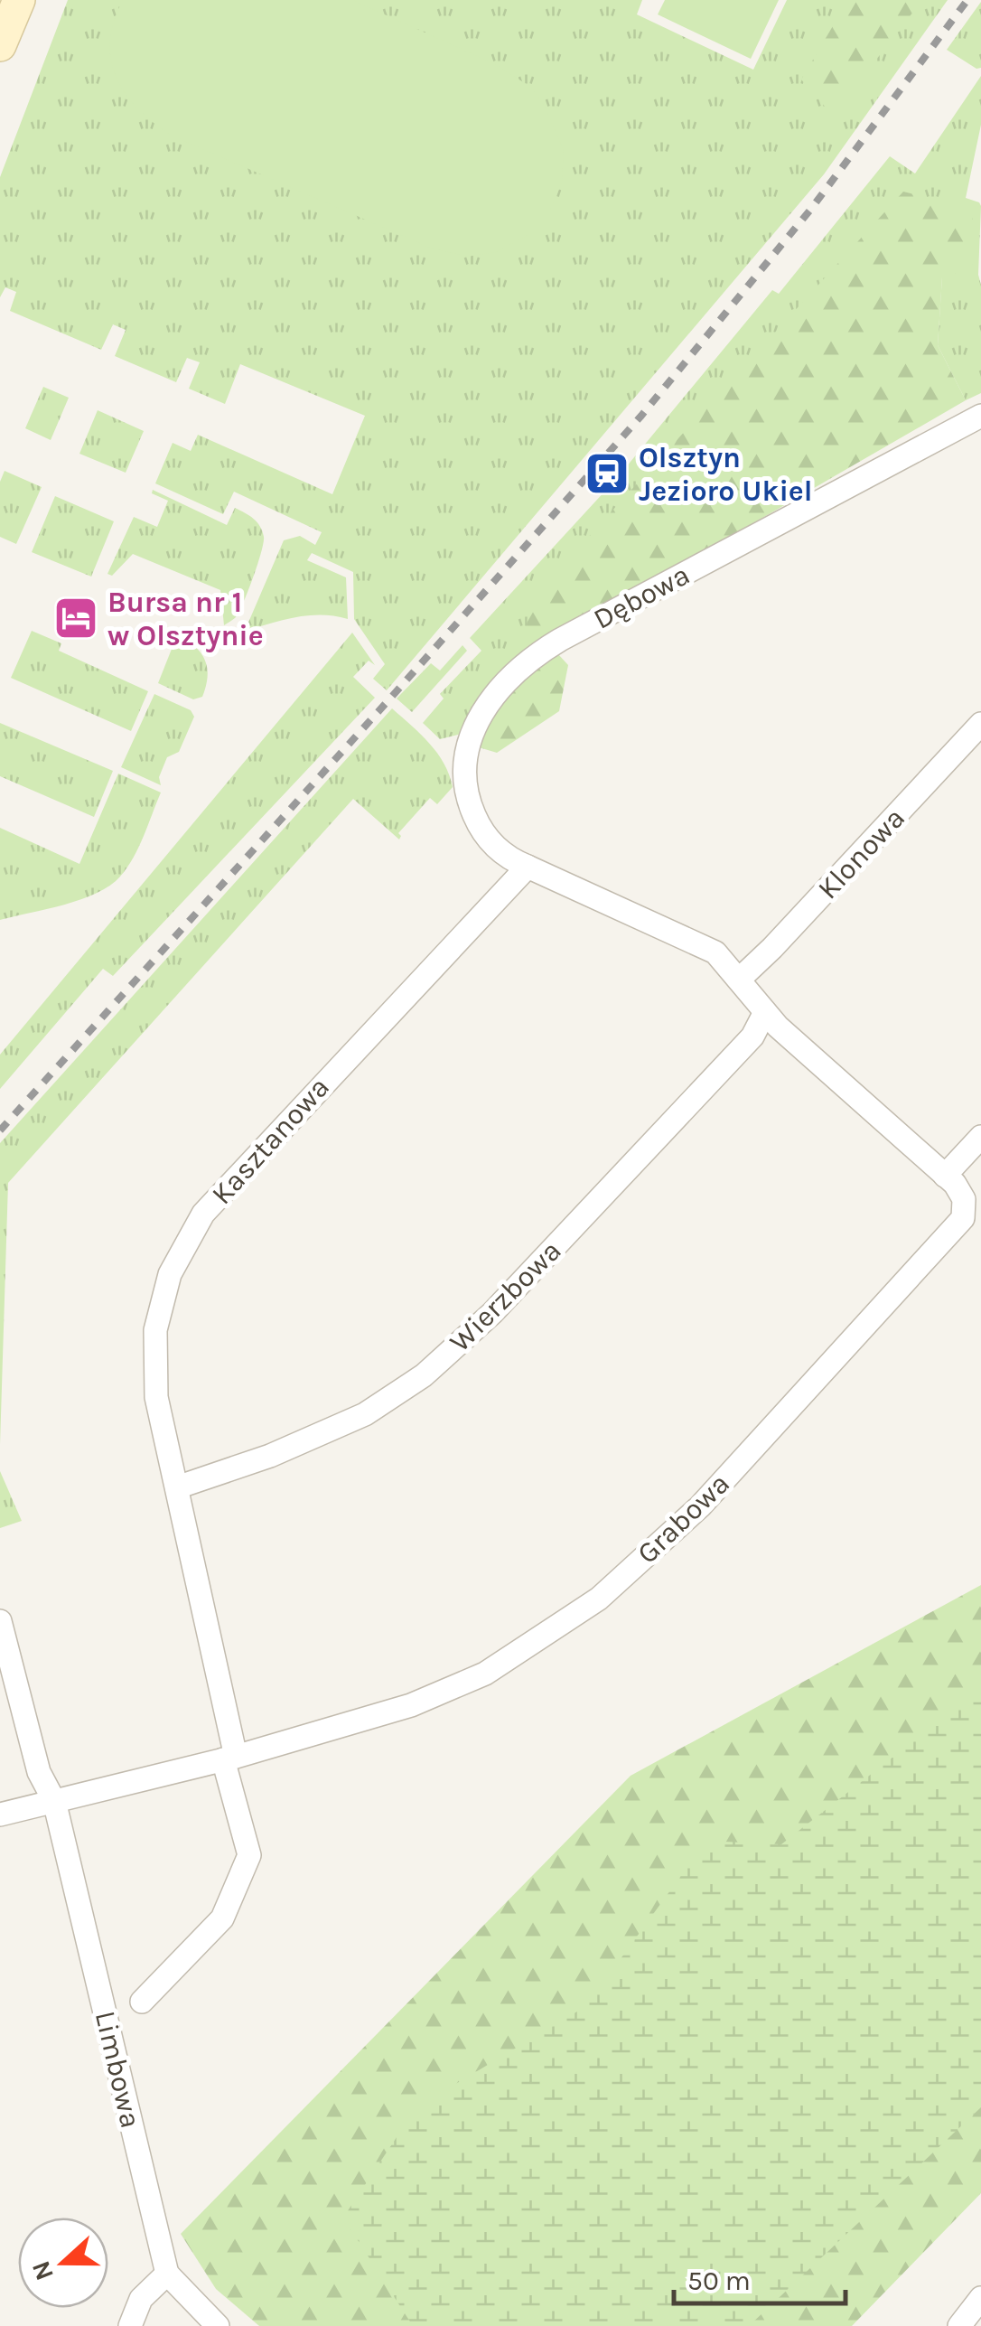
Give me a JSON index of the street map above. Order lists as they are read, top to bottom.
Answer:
{
  "streets": {
    "street": [
      "Dębowa",
      "Klonowa",
      "Kasztanowa",
      "Wierzbowa",
      "Grabowa",
      "Limbowa"
    ]
  },
  "crossings": [
    ["Dębowa", "Kasztanowa"],
    ["Kasztanowa", "Wierzbowa"],
    ["Kasztanowa", "Grabowa"],
    ["Wierzbowa", "Grabowa"],
    ["Grabowa", "Limbowa"]
  ],
  "places": {
    "station": ["Olsztyn Jezioro Ukiel"],
    "hotel": ["Bursa nr 1 w Olsztynie"]
  },
  "scale_bar": "50 m",
  "north": "left"
}
